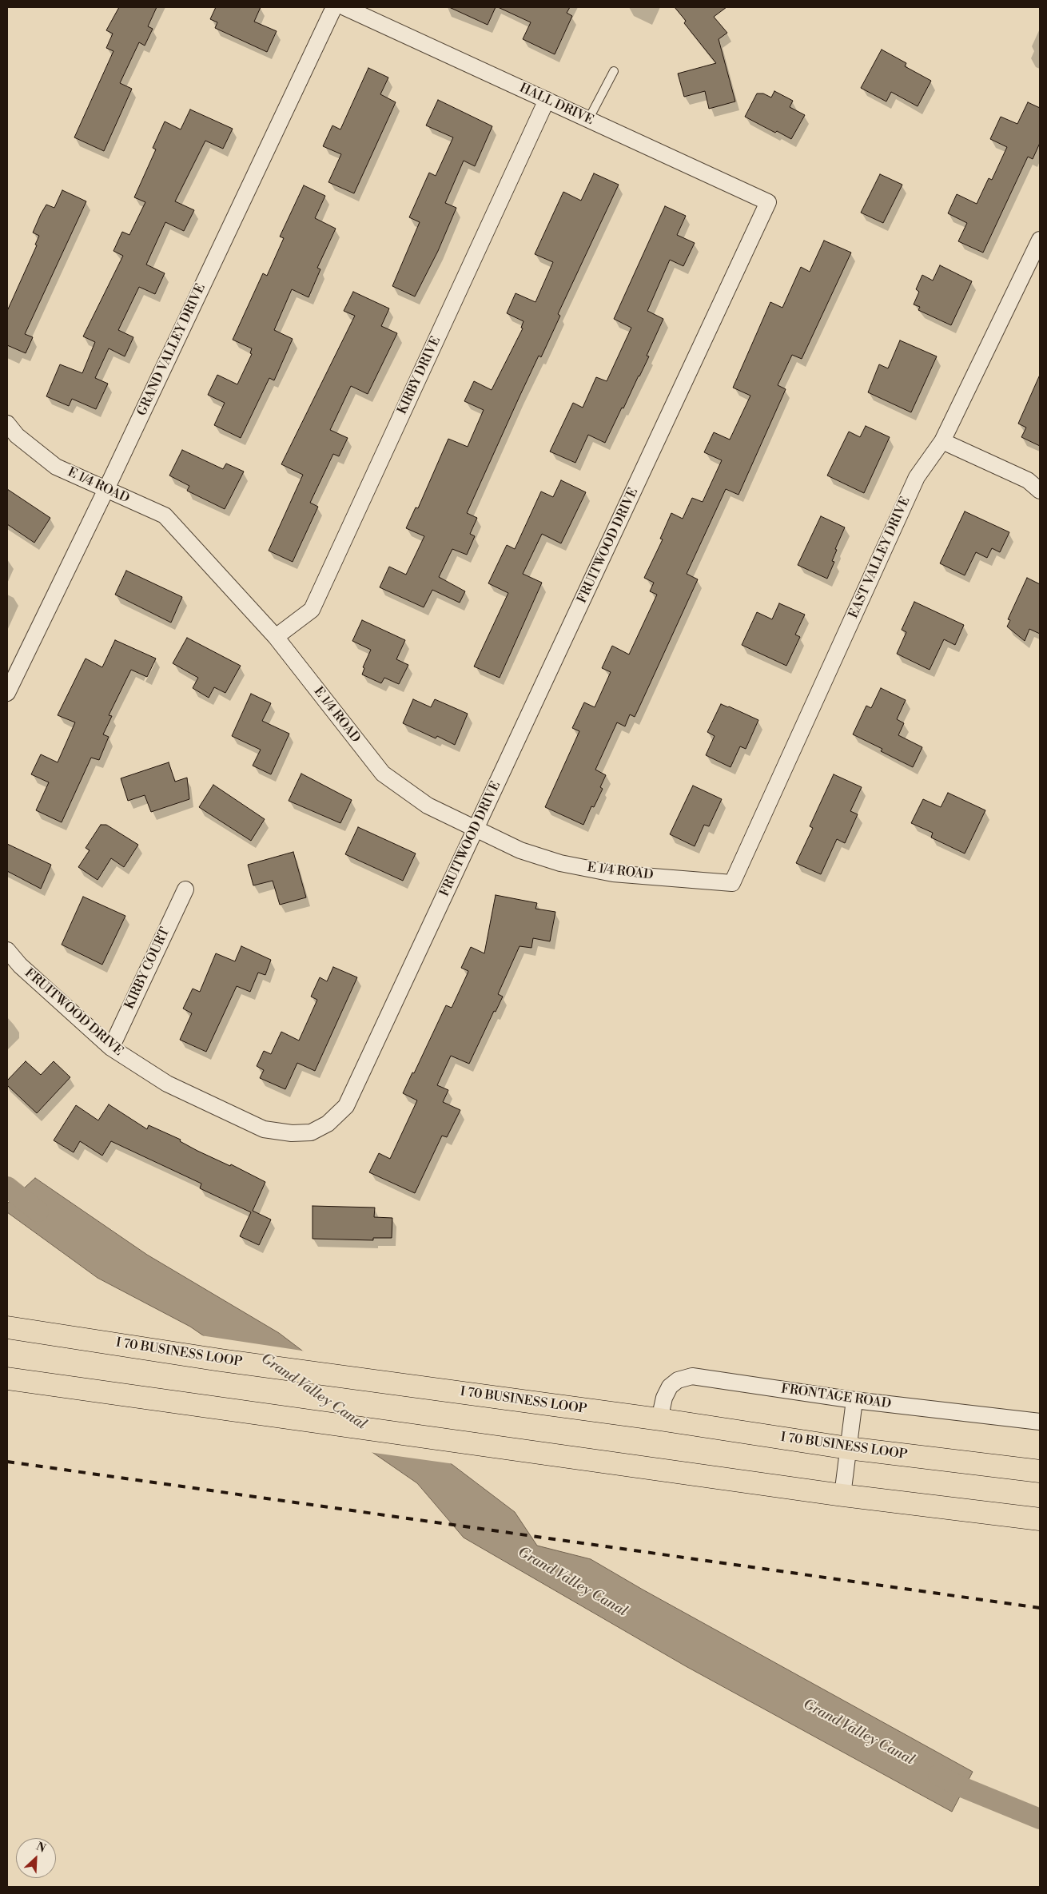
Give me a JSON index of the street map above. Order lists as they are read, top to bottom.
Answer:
{
  "streets": {
    "main road": ["I 70 BUSINESS LOOP"],
    "street": [
      "HALL DRIVE",
      "GRAND VALLEY DRIVE",
      "KIRBY DRIVE",
      "E 1/4 ROAD",
      "FRUITWOOD DRIVE",
      "EAST VALLEY DRIVE",
      "KIRBY COURT",
      "FRONTAGE ROAD"
    ]
  },
  "crossings": [
    ["HALL DRIVE", "KIRBY DRIVE"],
    ["HALL DRIVE", "FRUITWOOD DRIVE"],
    ["GRAND VALLEY DRIVE", "E 1/4 ROAD"],
    ["KIRBY DRIVE", "E 1/4 ROAD"],
    ["E 1/4 ROAD", "FRUITWOOD DRIVE"],
    ["E 1/4 ROAD", "EAST VALLEY DRIVE"],
    ["FRUITWOOD DRIVE", "KIRBY COURT"],
    ["I 70 BUSINESS LOOP", "FRONTAGE ROAD"]
  ],
  "water": ["Grand Valley Canal"],
  "north": "top right"
}
